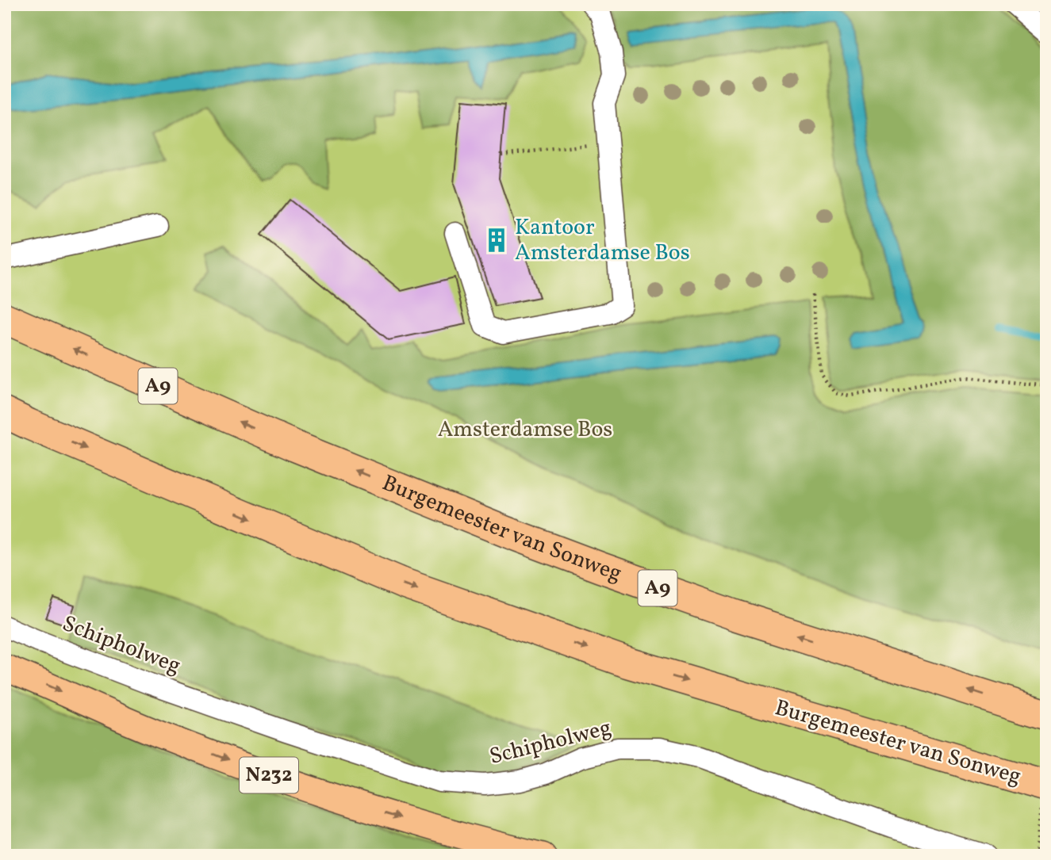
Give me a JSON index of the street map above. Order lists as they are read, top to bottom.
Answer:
{
  "streets": {
    "highway": ["A9", "Burgemeester van Sonweg"],
    "main road": ["N232"],
    "street": ["Schipholweg"]
  },
  "parks": ["Amsterdamse Bos"],
  "places": {
    "building": ["Kantoor Amsterdamse Bos"]
  }
}
